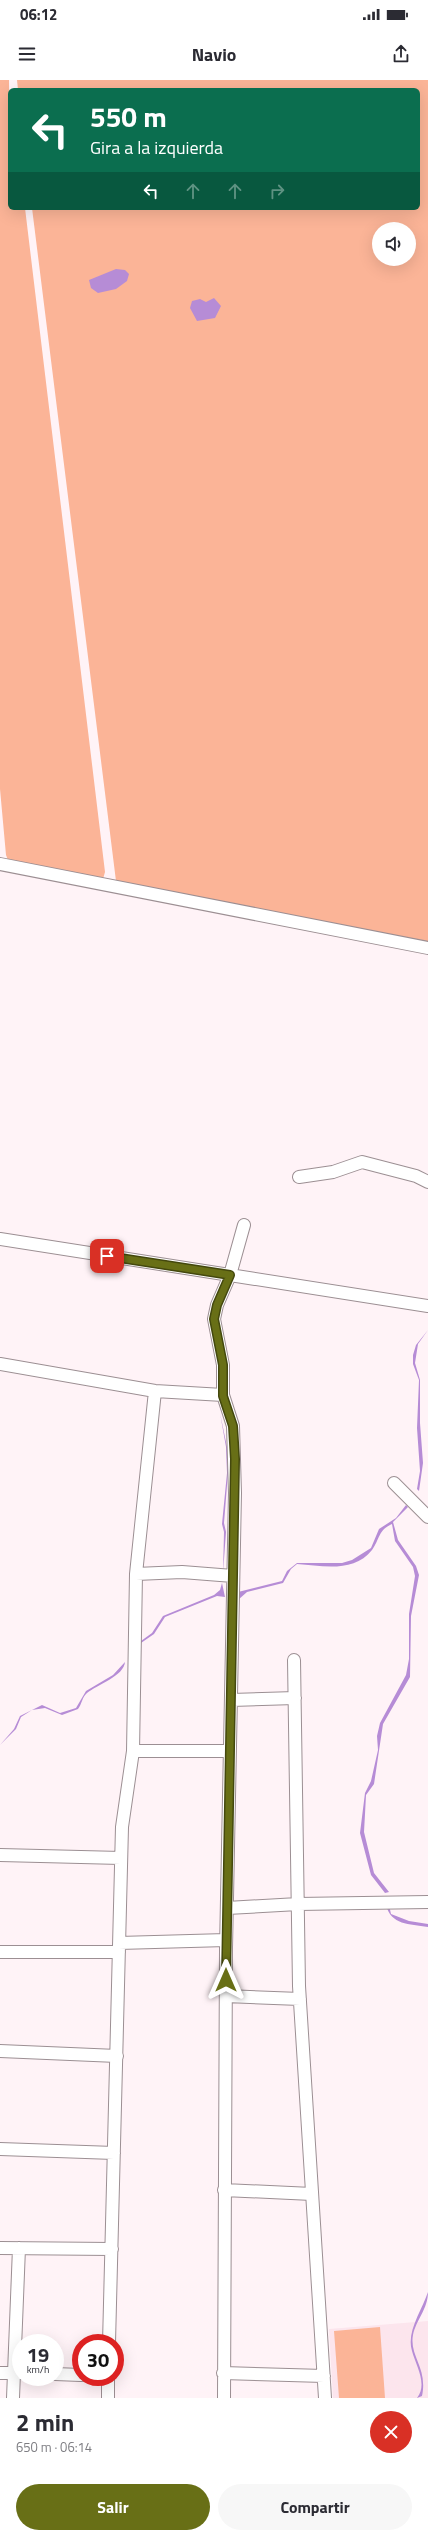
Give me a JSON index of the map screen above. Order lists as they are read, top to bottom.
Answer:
{
  "page": {
    "status": "06:12",
    "header": "Navio",
    "turn": ["550 m", "Gira a la izquierda"],
    "speed": "19 km/h",
    "limit": "30",
    "heading": ["2 min", "650 m · 06:14"],
    "buttons": ["Salir", "Compartir"]
  }
}
